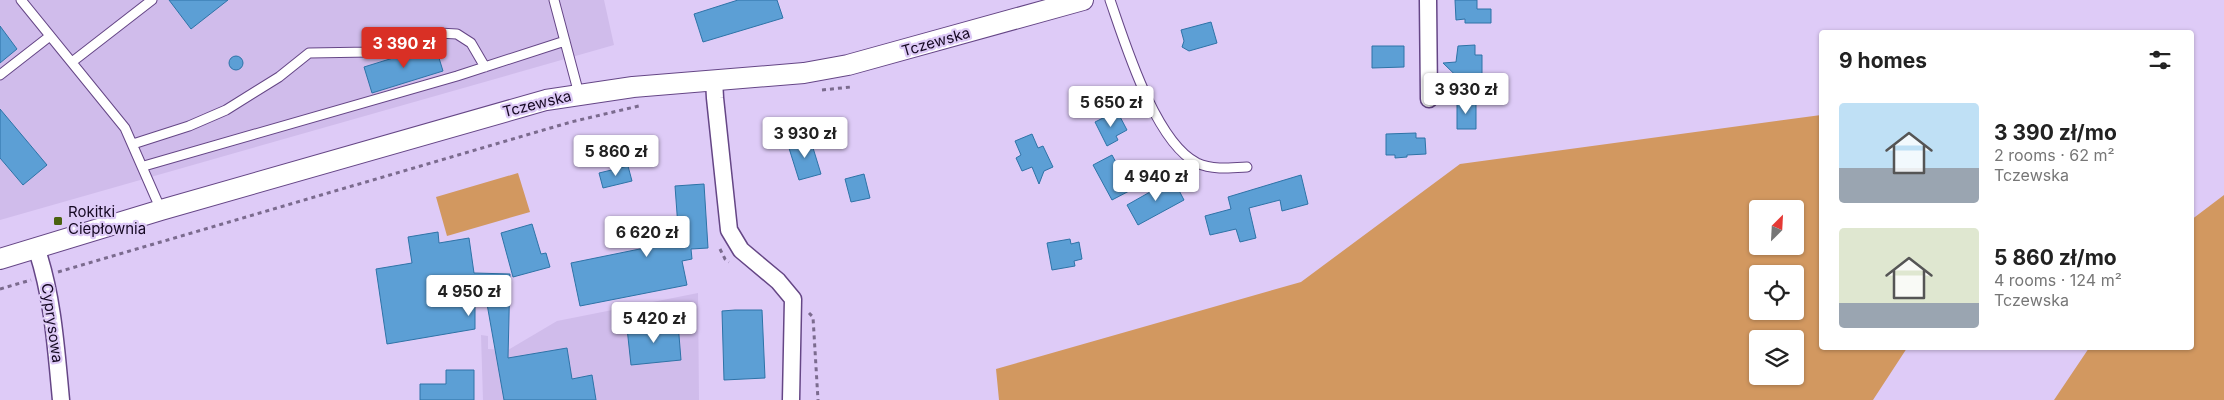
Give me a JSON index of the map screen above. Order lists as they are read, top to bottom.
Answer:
{
  "streets": {
    "street": ["Tczewska", "Cyprysowa"]
  },
  "crossings": [
    ["Tczewska", "Cyprysowa"]
  ],
  "places": {
    "transit": ["Rokitki Ciepłownia"]
  },
  "north": "top right",
  "page": {
    "price": [
      "3 390 zł",
      "3 930 zł",
      "5 650 zł",
      "3 930 zł",
      "5 860 zł",
      "4 940 zł",
      "6 620 zł",
      "4 950 zł",
      "5 420 zł"
    ],
    "heading": "9 homes",
    "list": [
      {
        "name": "3 390 zł/mo",
        "note": "2 rooms · 62 m² · Tczewska"
      },
      {
        "name": "5 860 zł/mo",
        "note": "4 rooms · 124 m² · Tczewska"
      }
    ]
  }
}
